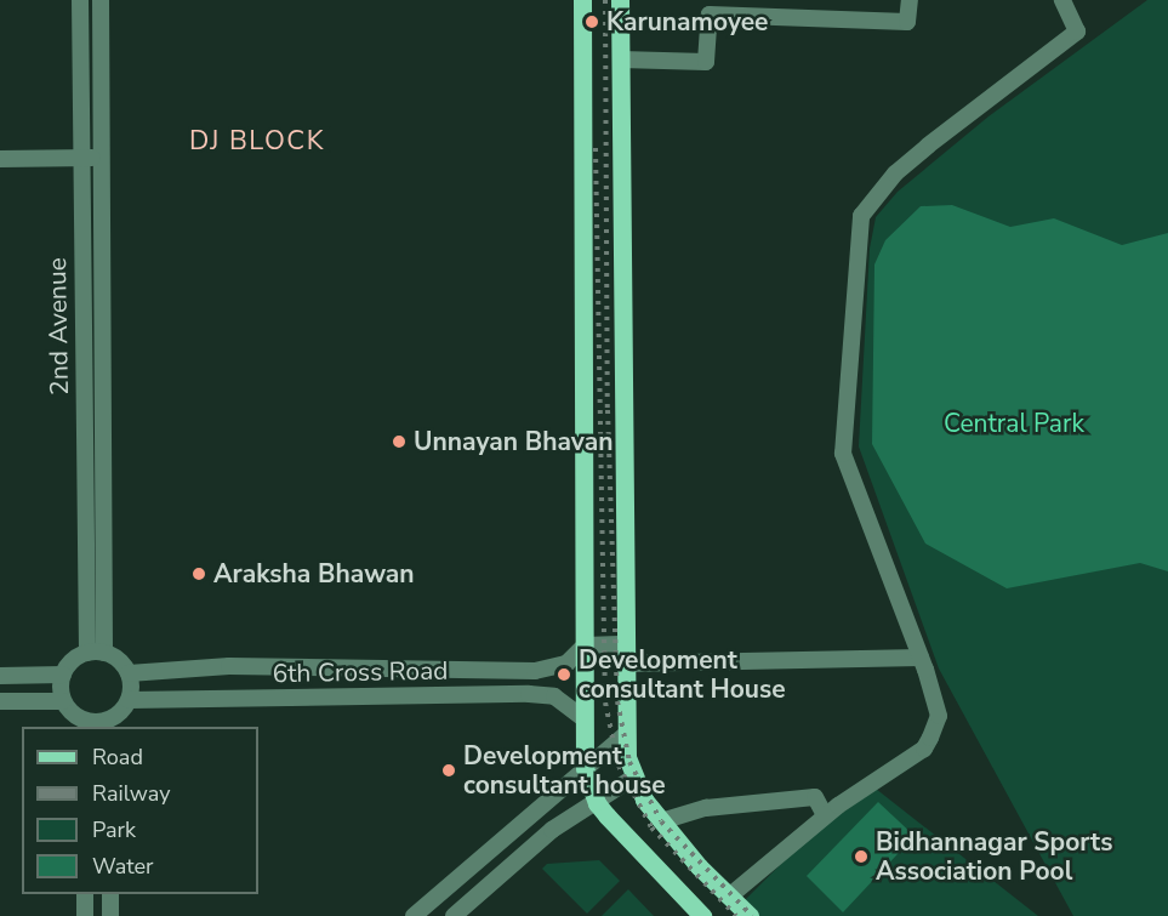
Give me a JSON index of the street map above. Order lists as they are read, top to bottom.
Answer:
{
  "streets": {
    "street": ["2nd Avenue", "6th Cross Road"]
  },
  "crossings": [
    ["2nd Avenue", "6th Cross Road"]
  ],
  "districts": ["DJ BLOCK"],
  "parks": ["Central Park"],
  "places": [
    "Karunamoyee",
    "Unnayan Bhavan",
    "Araksha Bhawan",
    "Development consultant House",
    "Development consultant house",
    "Bidhannagar Sports Association Pool"
  ],
  "legend": [
    "Road",
    "Railway",
    "Park",
    "Water"
  ]
}
